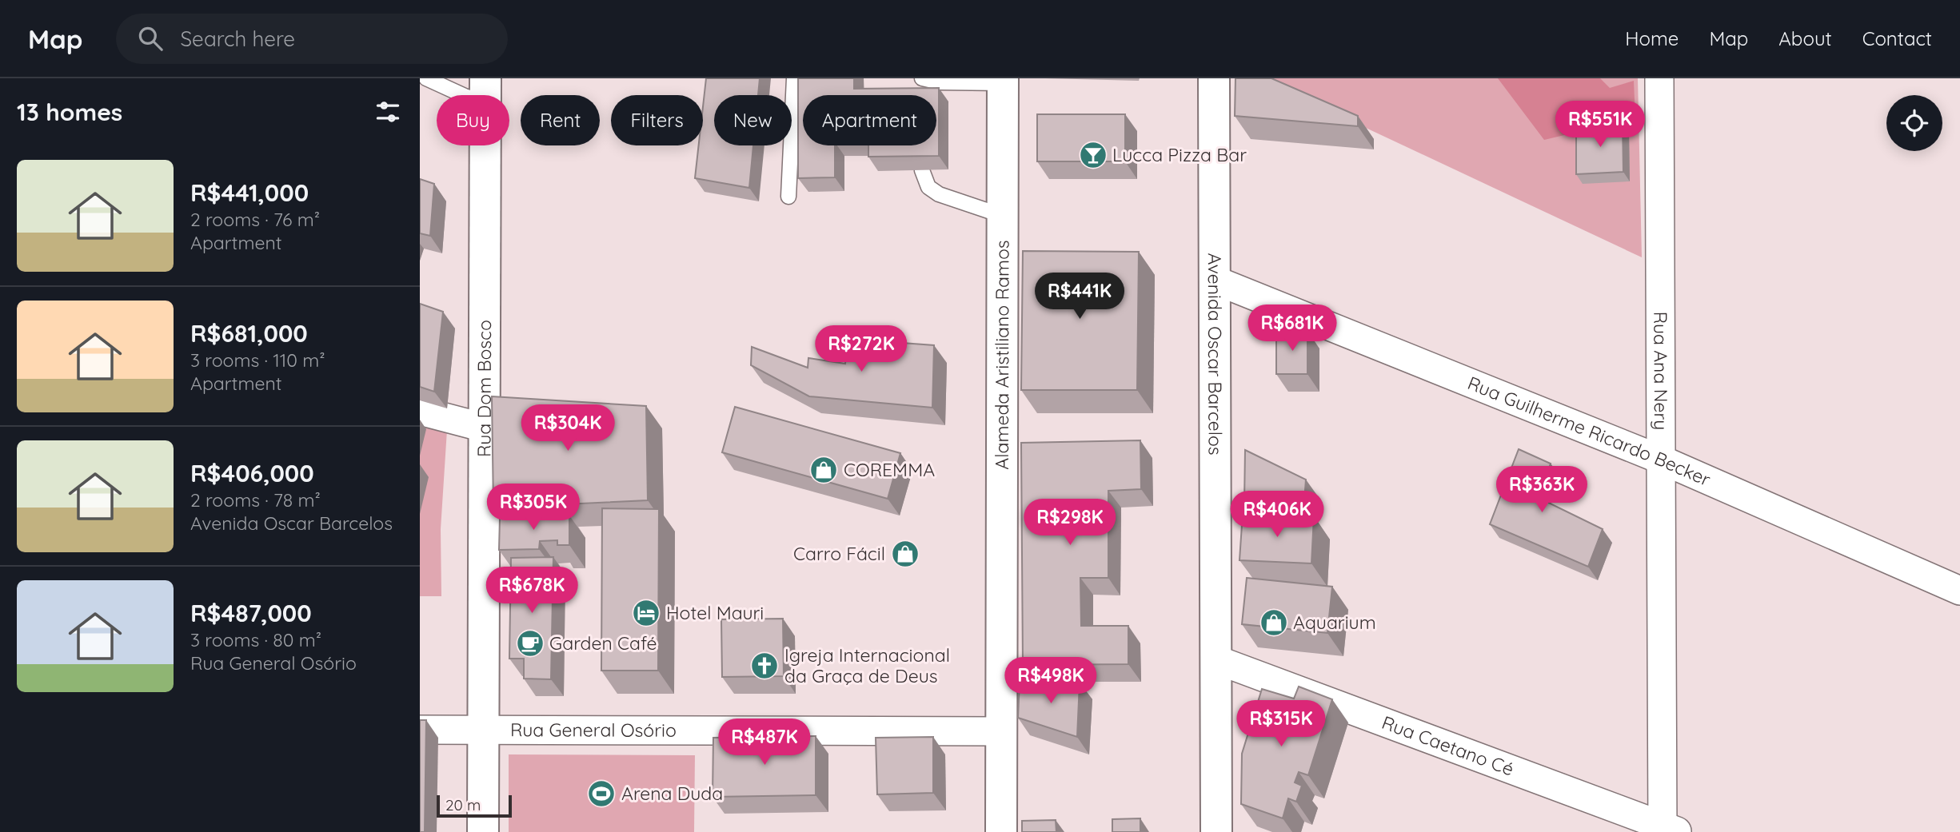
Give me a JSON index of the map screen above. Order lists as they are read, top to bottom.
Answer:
{
  "streets": {
    "main road": ["Alameda Aristiliano Ramos", "Avenida Oscar Barcelos", "Rua Dom Bosco"],
    "street": [
      "Rua Ana Nery",
      "Rua Guilherme Ricardo Becker",
      "Rua General Osório",
      "Rua Caetano Cé"
    ]
  },
  "crossings": [
    ["Alameda Aristiliano Ramos", "Rua General Osório"],
    ["Avenida Oscar Barcelos", "Rua Guilherme Ricardo Becker"],
    ["Avenida Oscar Barcelos", "Rua Caetano Cé"],
    ["Rua Ana Nery", "Rua Guilherme Ricardo Becker"],
    ["Rua Ana Nery", "Rua Caetano Cé"],
    ["Rua Dom Bosco", "Rua General Osório"]
  ],
  "places": {
    "bar": ["Lucca Pizza Bar"],
    "shop": ["COREMMA", "Carro Fácil", "Aquarium"],
    "hotel": ["Hotel Mauri"],
    "cafe": ["Garden Café"],
    "church": ["Igreja Internacional da Graça de Deus"],
    "sports": ["Arena Duda"]
  },
  "scale_bar": "20 m",
  "page": {
    "header": "Map",
    "search": "Search here",
    "nav": [
      "Home",
      "Map",
      "About",
      "Contact"
    ],
    "heading": "13 homes",
    "chip": [
      "Buy",
      "Rent",
      "Filters",
      "New",
      "Apartment"
    ],
    "price": [
      "R$551K",
      "R$441K",
      "R$681K",
      "R$272K",
      "R$304K",
      "R$363K",
      "R$305K",
      "R$406K",
      "R$298K",
      "R$678K",
      "R$498K",
      "R$315K",
      "R$487K"
    ],
    "list": [
      {
        "name": "R$441,000",
        "note": "2 rooms · 76 m² · Apartment"
      },
      {
        "name": "R$681,000",
        "note": "3 rooms · 110 m² · Apartment"
      },
      {
        "name": "R$406,000",
        "note": "2 rooms · 78 m² · Avenida Oscar Barcelos"
      },
      {
        "name": "R$487,000",
        "note": "3 rooms · 80 m² · Rua General Osório"
      }
    ],
    "scale": "20 m"
  }
}
